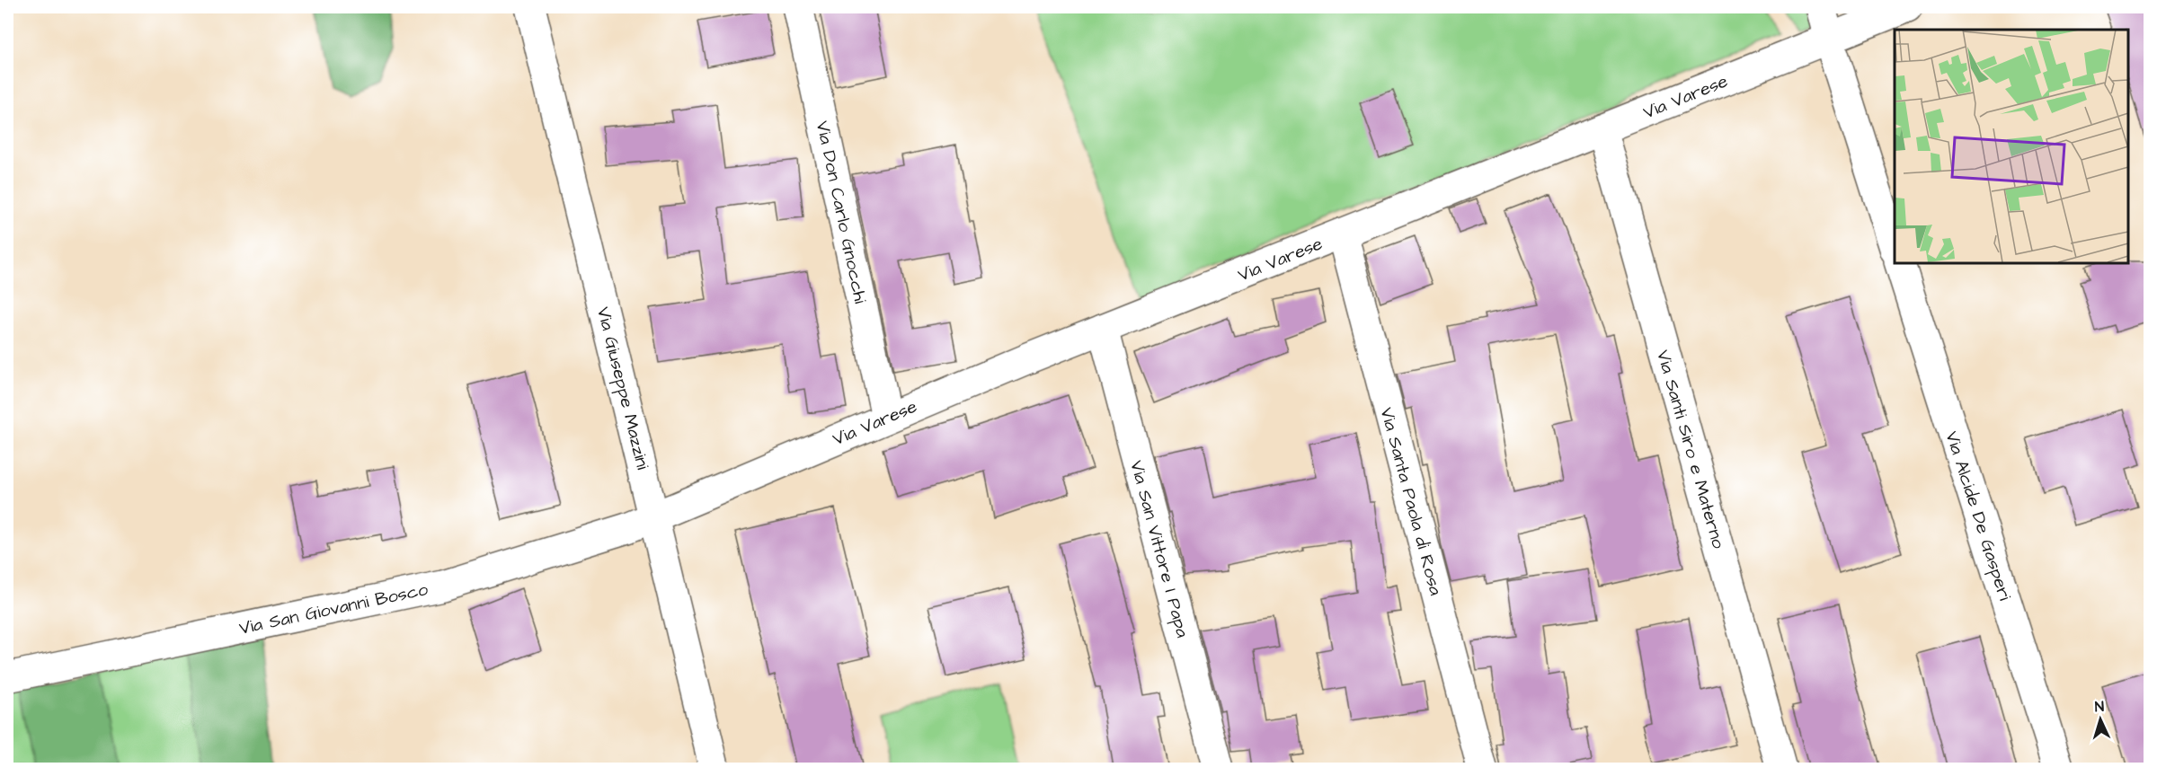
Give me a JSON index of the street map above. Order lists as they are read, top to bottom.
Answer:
{
  "streets": {
    "street": [
      "Via Varese",
      "Via Don Carlo Gnocchi",
      "Via Giuseppe Mazzini",
      "Via Santi Siro e Materno",
      "Via Santa Paola di Rosa",
      "Via Alcide De Gasperi",
      "Via San Vittore I Papa",
      "Via San Giovanni Bosco"
    ]
  },
  "crossings": [
    ["Via Varese", "Via Don Carlo Gnocchi"],
    ["Via Varese", "Via Giuseppe Mazzini"],
    ["Via Varese", "Via Santi Siro e Materno"],
    ["Via Varese", "Via Santa Paola di Rosa"],
    ["Via Varese", "Via San Vittore I Papa"],
    ["Via Varese", "Via San Giovanni Bosco"],
    ["Via Giuseppe Mazzini", "Via San Giovanni Bosco"]
  ],
  "north": "top"
}
